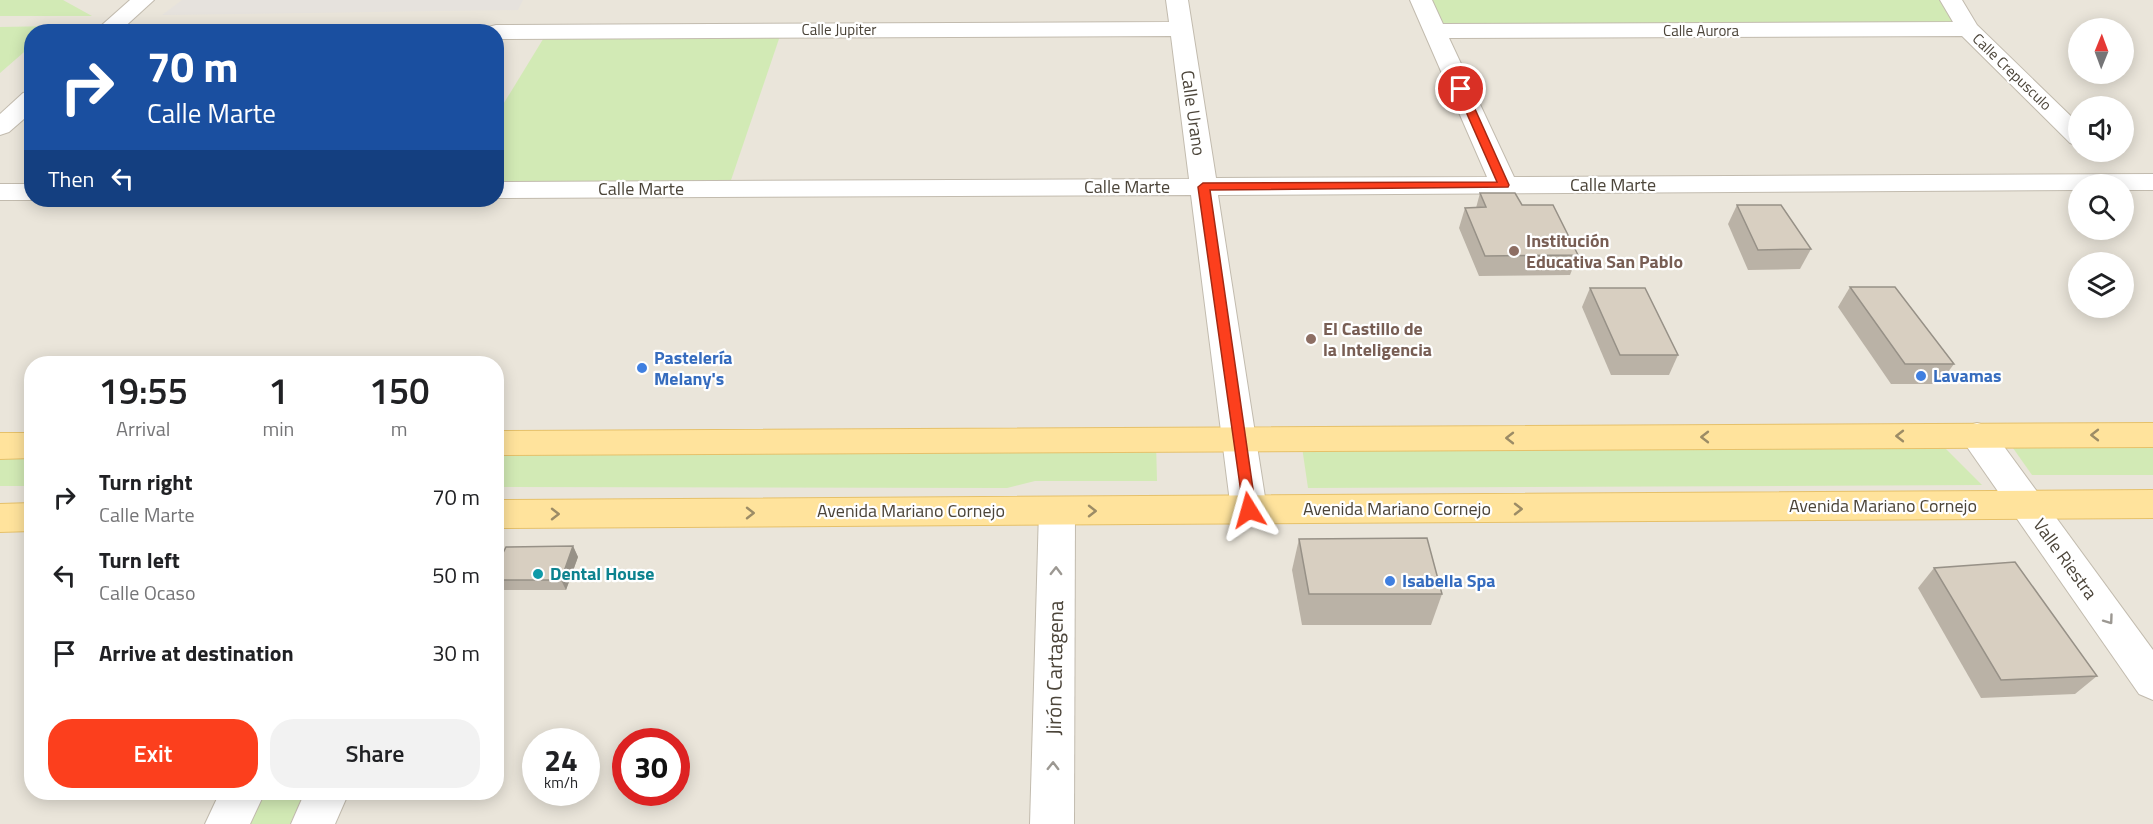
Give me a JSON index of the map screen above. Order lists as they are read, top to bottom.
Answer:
{
  "streets": {
    "main road": ["Avenida Mariano Cornejo"],
    "street": [
      "Calle Jupiter",
      "Calle Aurora",
      "Calle Crepusculo",
      "Calle Urano",
      "Calle Marte",
      "Valle Riestra",
      "Jirón Cartagena"
    ]
  },
  "crossings": [
    ["Calle Jupiter", "Calle Urano"],
    ["Calle Aurora", "Calle Crepusculo"],
    ["Calle Urano", "Calle Marte"],
    ["Calle Urano", "Avenida Mariano Cornejo"],
    ["Avenida Mariano Cornejo", "Valle Riestra"],
    ["Avenida Mariano Cornejo", "Jirón Cartagena"]
  ],
  "one_way": ["Valle Riestra", "Jirón Cartagena"],
  "places": [
    "Institución Educativa San Pablo",
    "El Castillo de la Inteligencia",
    "Pastelería Melany's",
    "Lavamas",
    "Dental House",
    "Isabella Spa"
  ],
  "north": "top",
  "page": {
    "turn": ["70 m", "Calle Marte"],
    "then": "Then",
    "eta": [
      "19:55",
      "Arrival",
      "1",
      "min",
      "150",
      "m"
    ],
    "list": [
      {
        "name": "Turn right",
        "note": "Calle Marte",
        "value": "70 m"
      },
      {
        "name": "Turn left",
        "note": "Calle Ocaso",
        "value": "50 m"
      },
      {
        "name": "Arrive at destination",
        "value": "30 m"
      }
    ],
    "buttons": ["Exit", "Share"],
    "speed": "24 km/h",
    "limit": "30"
  }
}
